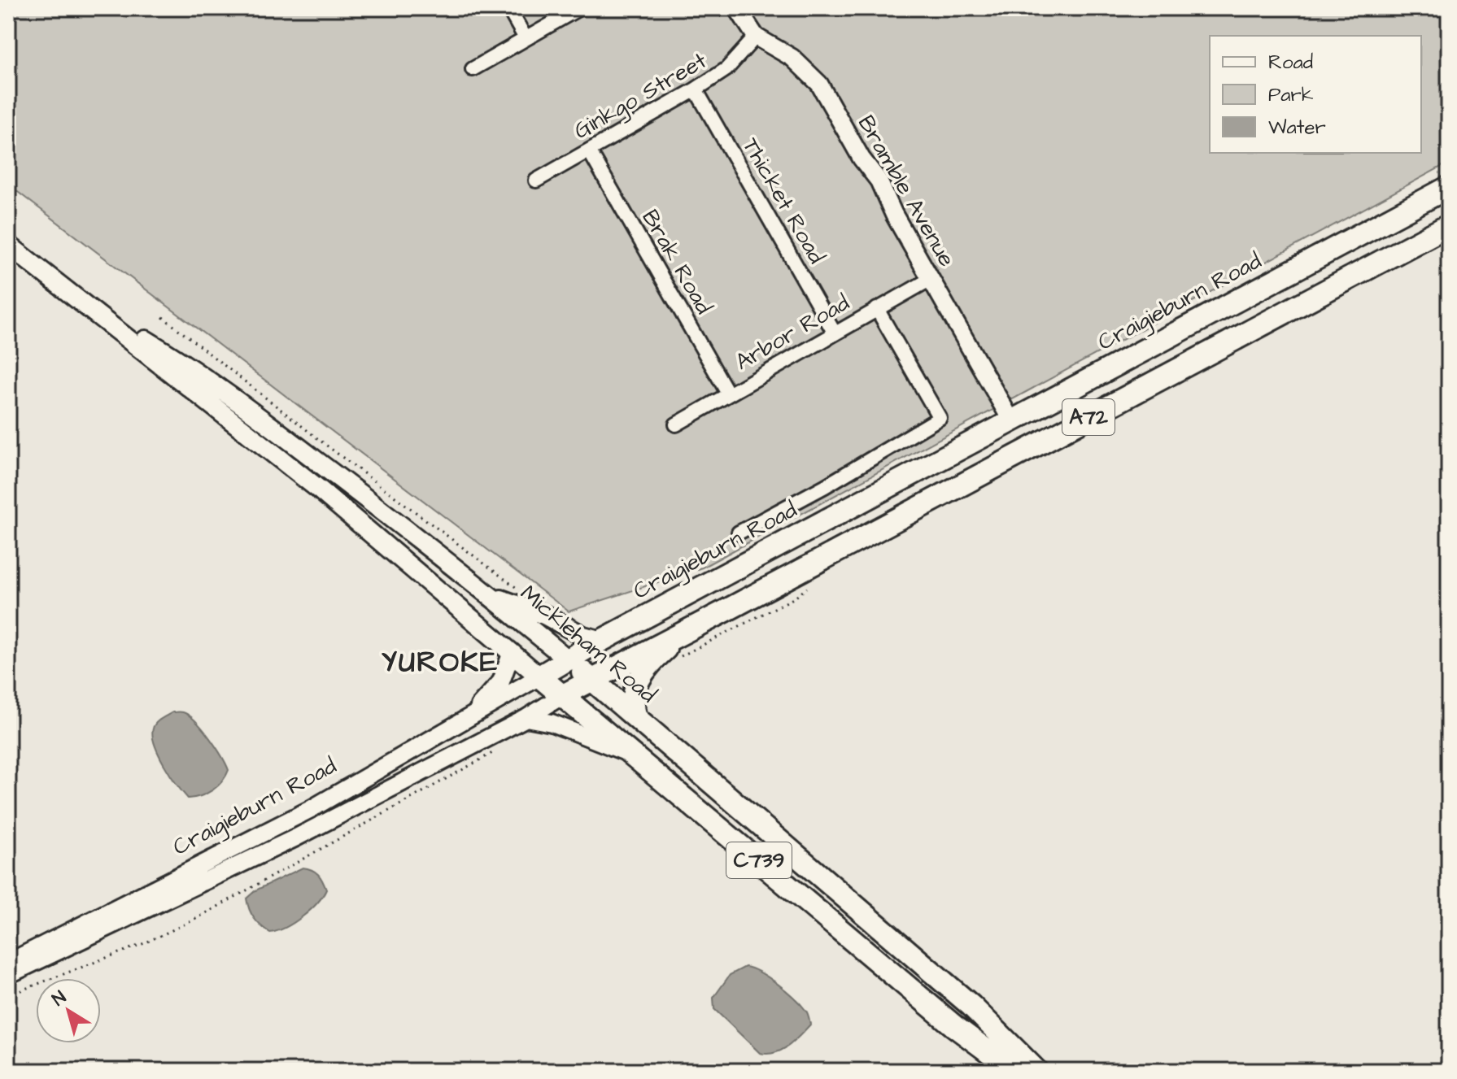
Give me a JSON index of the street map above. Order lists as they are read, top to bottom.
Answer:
{
  "streets": {
    "main road": [
      "Craigieburn Road",
      "A72",
      "Mickleham Road",
      "C739"
    ],
    "street": [
      "Ginkgo Street",
      "Bramble Avenue",
      "Thicket Road",
      "Brak Road",
      "Arbor Road"
    ]
  },
  "crossings": [
    ["Ginkgo Street", "Bramble Avenue"],
    ["Ginkgo Street", "Thicket Road"],
    ["Ginkgo Street", "Brak Road"],
    ["Bramble Avenue", "Craigieburn Road"],
    ["Bramble Avenue", "Arbor Road"],
    ["Thicket Road", "Arbor Road"],
    ["Brak Road", "Arbor Road"],
    ["Craigieburn Road", "Mickleham Road"]
  ],
  "districts": ["YUROKE"],
  "legend": ["Road", "Park", "Water"],
  "north": "top left"
}
